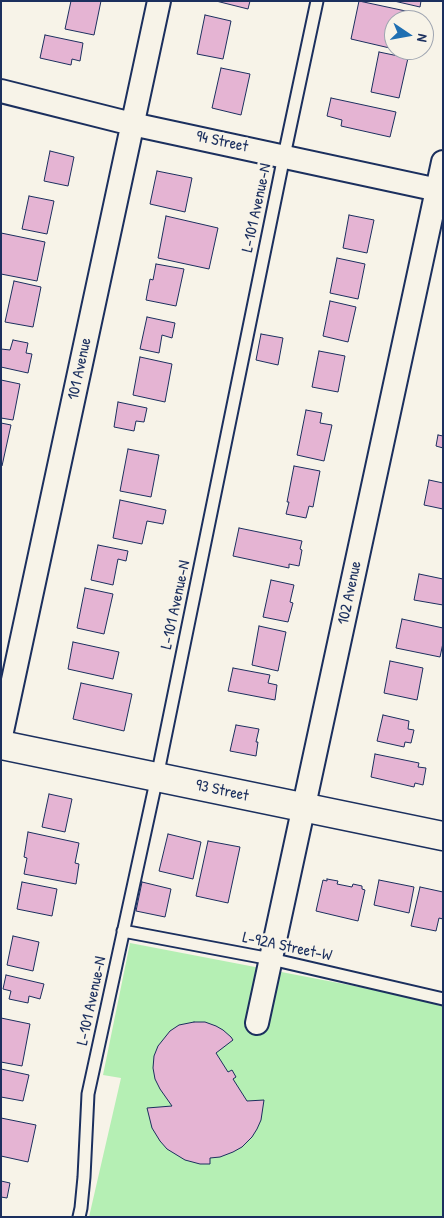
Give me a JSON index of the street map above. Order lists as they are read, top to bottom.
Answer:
{
  "streets": {
    "street": [
      "94 Street",
      "101 Avenue",
      "102 Avenue",
      "93 Street"
    ],
    "lane": ["L-101 Avenue-N", "L-92A Street-W"]
  },
  "crossings": [
    ["94 Street", "L-101 Avenue-N"],
    ["94 Street", "101 Avenue"],
    ["94 Street", "102 Avenue"],
    ["L-101 Avenue-N", "93 Street"],
    ["L-101 Avenue-N", "L-92A Street-W"],
    ["102 Avenue", "93 Street"],
    ["102 Avenue", "L-92A Street-W"]
  ],
  "north": "right"
}
